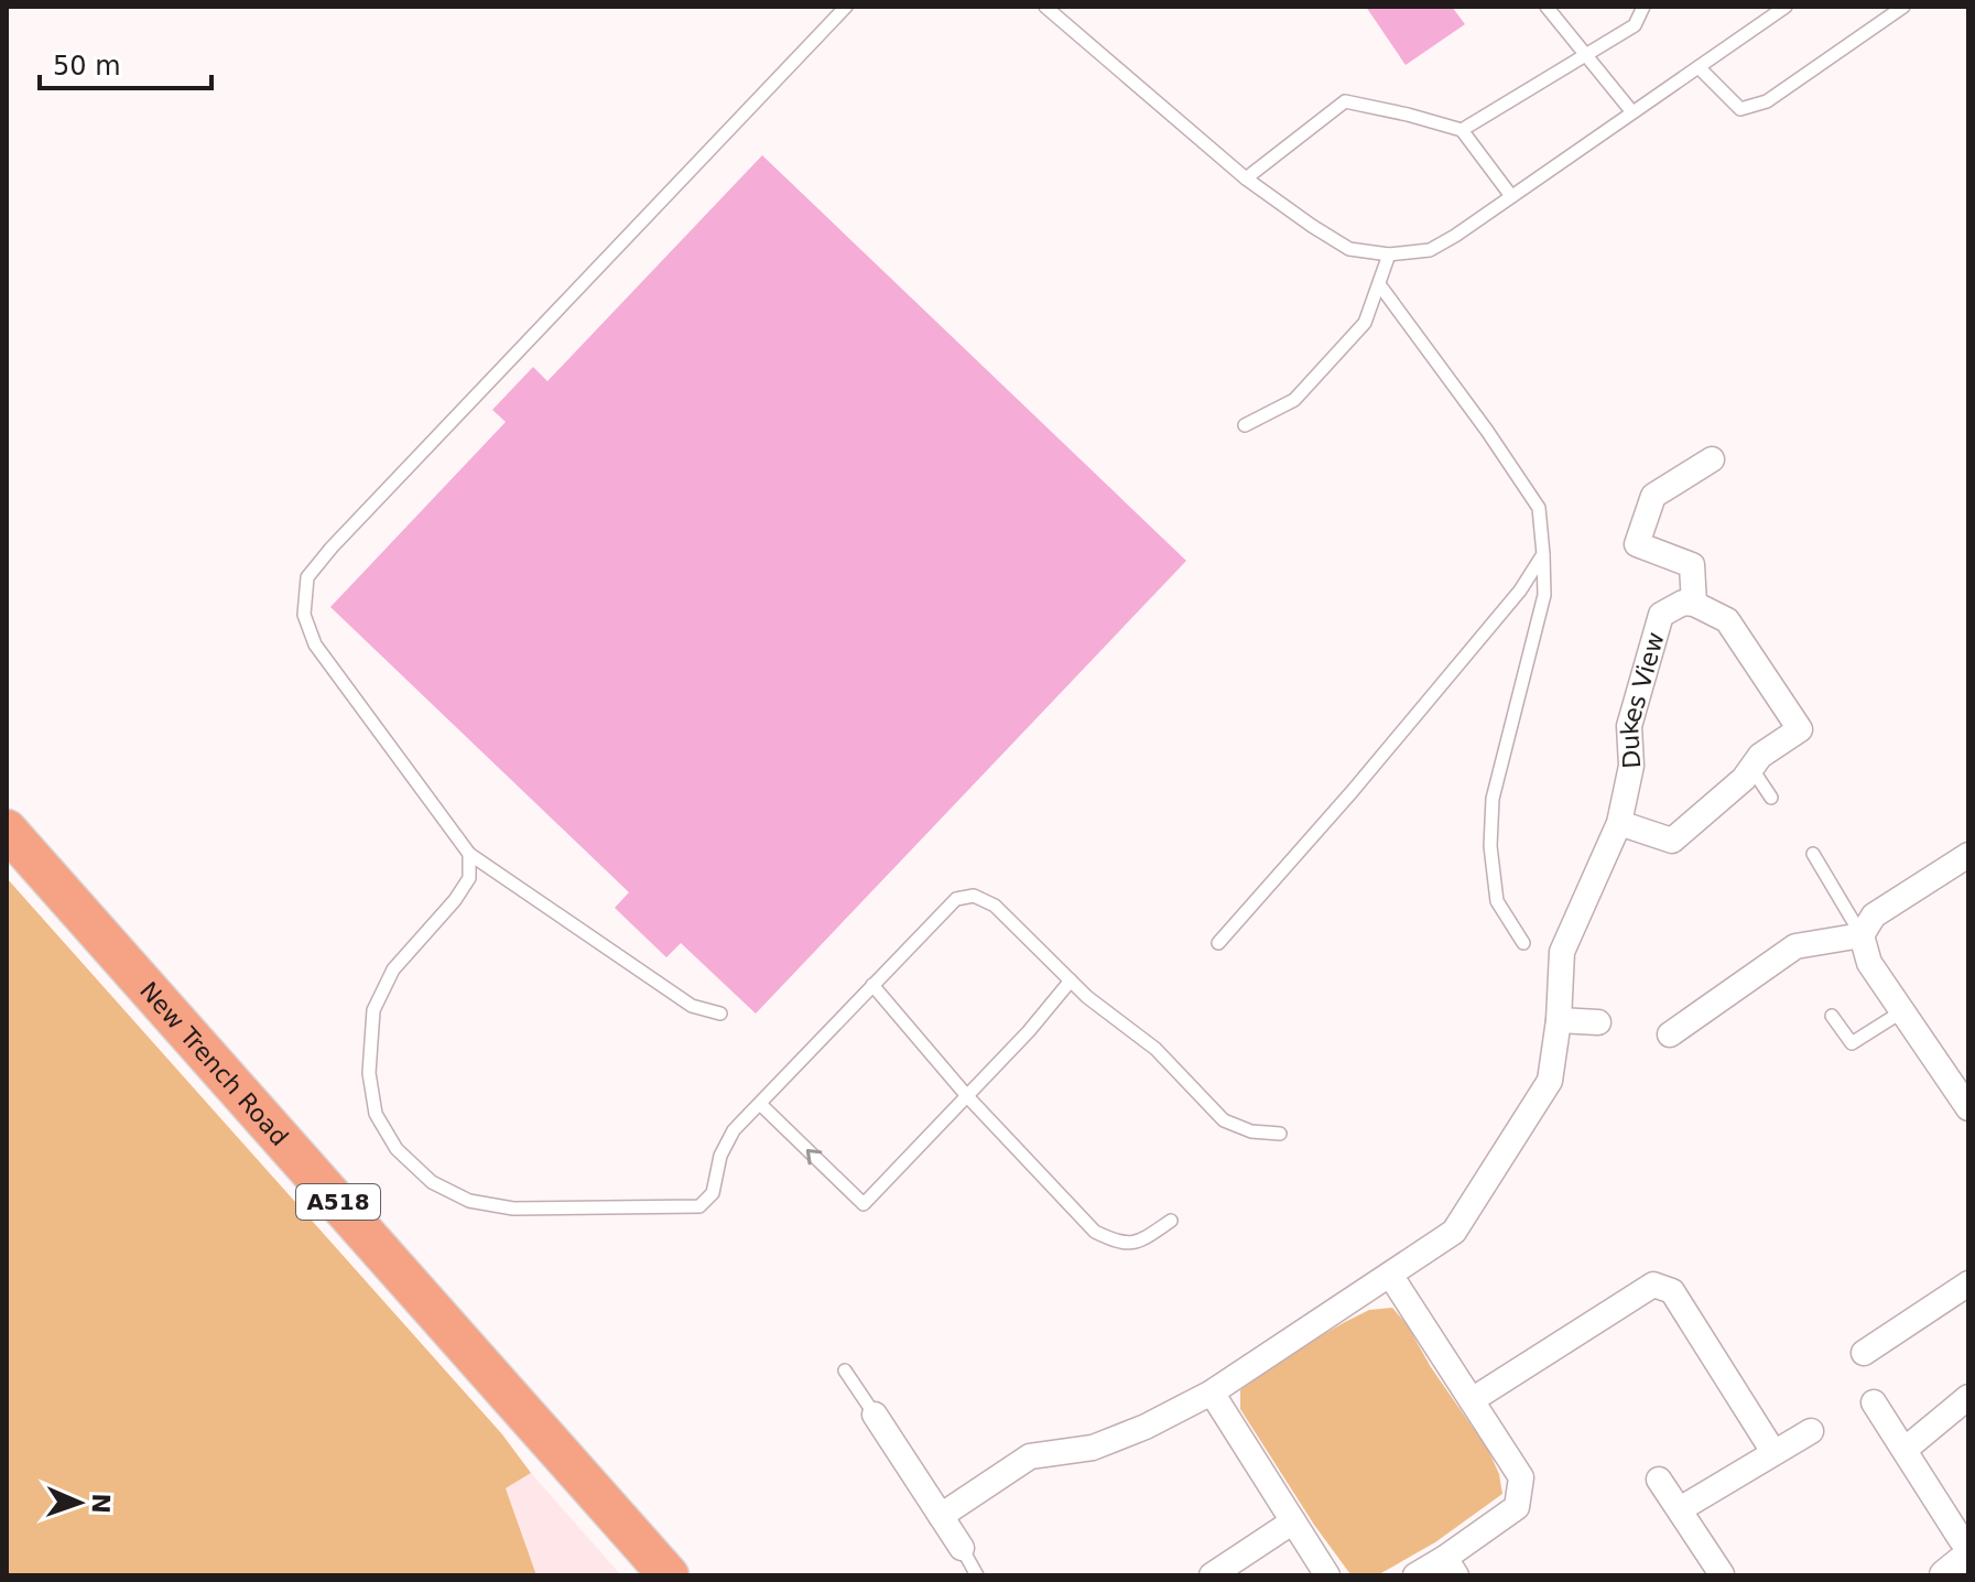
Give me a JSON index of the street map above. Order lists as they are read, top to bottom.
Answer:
{
  "streets": {
    "highway": ["New Trench Road", "A518"],
    "street": ["Dukes View"]
  },
  "scale_bar": "50 m",
  "north": "right"
}
